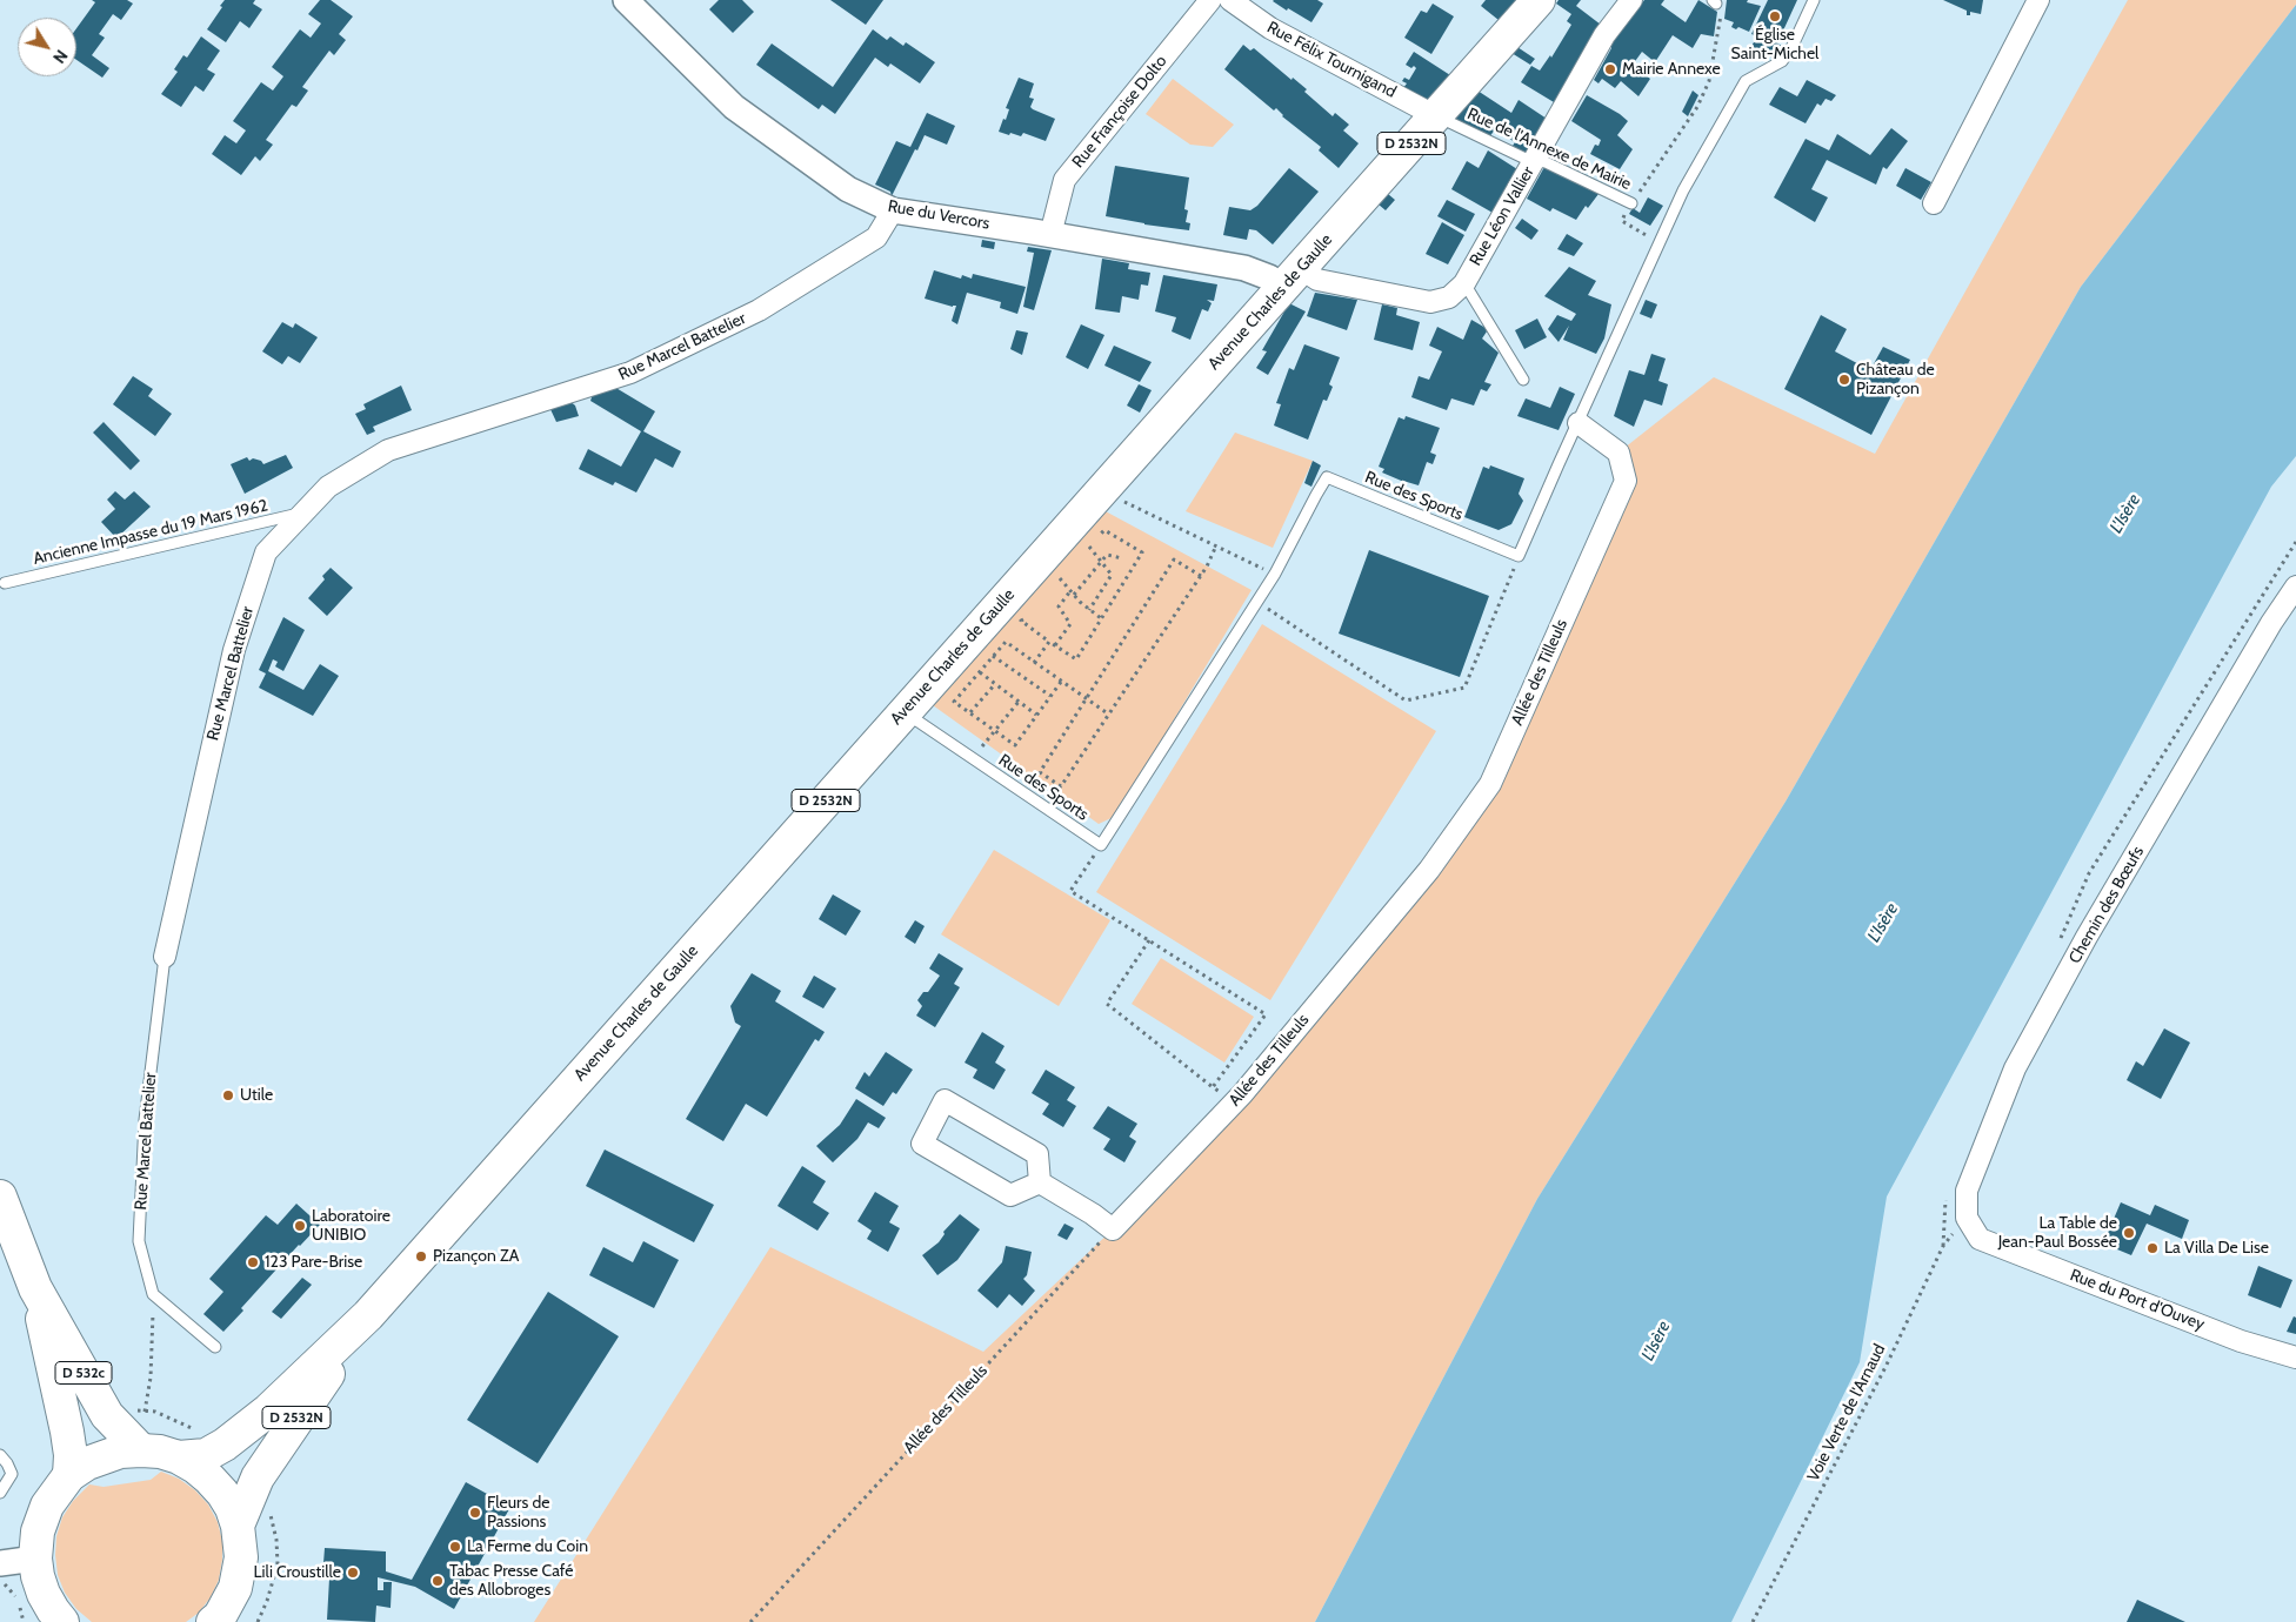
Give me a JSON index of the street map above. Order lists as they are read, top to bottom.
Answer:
{
  "streets": {
    "main road": ["D 2532N", "Avenue Charles de Gaulle", "D 532c"],
    "street": [
      "Rue Félix Tournigand",
      "Rue Françoise Dolto",
      "Rue du Vercors",
      "Rue Léon Vallier",
      "Rue Marcel Battelier",
      "Allée des Tilleuls",
      "Chemin des Bœufs",
      "Rue du Port d'Ouvey"
    ],
    "lane": ["Rue de l'Annexe de Mairie", "Rue des Sports", "Ancienne Impasse du 19 Mars 1962"],
    "path": ["Voie Verte de l'Arnaud"]
  },
  "crossings": [
    ["Rue Félix Tournigand", "Rue de l'Annexe de Mairie"],
    ["Rue Félix Tournigand", "Avenue Charles de Gaulle"],
    ["Rue Françoise Dolto", "Rue du Vercors"],
    ["Rue de l'Annexe de Mairie", "Rue Léon Vallier"],
    ["Rue de l'Annexe de Mairie", "Avenue Charles de Gaulle"],
    ["Rue du Vercors", "Rue Léon Vallier"],
    ["Rue du Vercors", "Avenue Charles de Gaulle"],
    ["Rue du Vercors", "Rue Marcel Battelier"],
    ["Rue Léon Vallier", "Avenue Charles de Gaulle"],
    ["Avenue Charles de Gaulle", "Rue des Sports"],
    ["Rue Marcel Battelier", "Ancienne Impasse du 19 Mars 1962"],
    ["Chemin des Bœufs", "Rue du Port d'Ouvey"],
    ["Chemin des Bœufs", "Voie Verte de l'Arnaud"],
    ["Rue du Port d'Ouvey", "Voie Verte de l'Arnaud"]
  ],
  "water": ["L'Isère"],
  "places": [
    "Église Saint-Michel",
    "Mairie Annexe",
    "Château de Pizançon",
    "Utile",
    "Laboratoire UNIBIO",
    "La Table de Jean-Paul Bossée",
    "La Villa De Lise",
    "Pizançon ZA",
    "123 Pare-Brise",
    "Fleurs de Passions",
    "La Ferme du Coin",
    "Lili Croustille",
    "Tabac Presse Café des Allobroges"
  ],
  "north": "bottom right"
}
